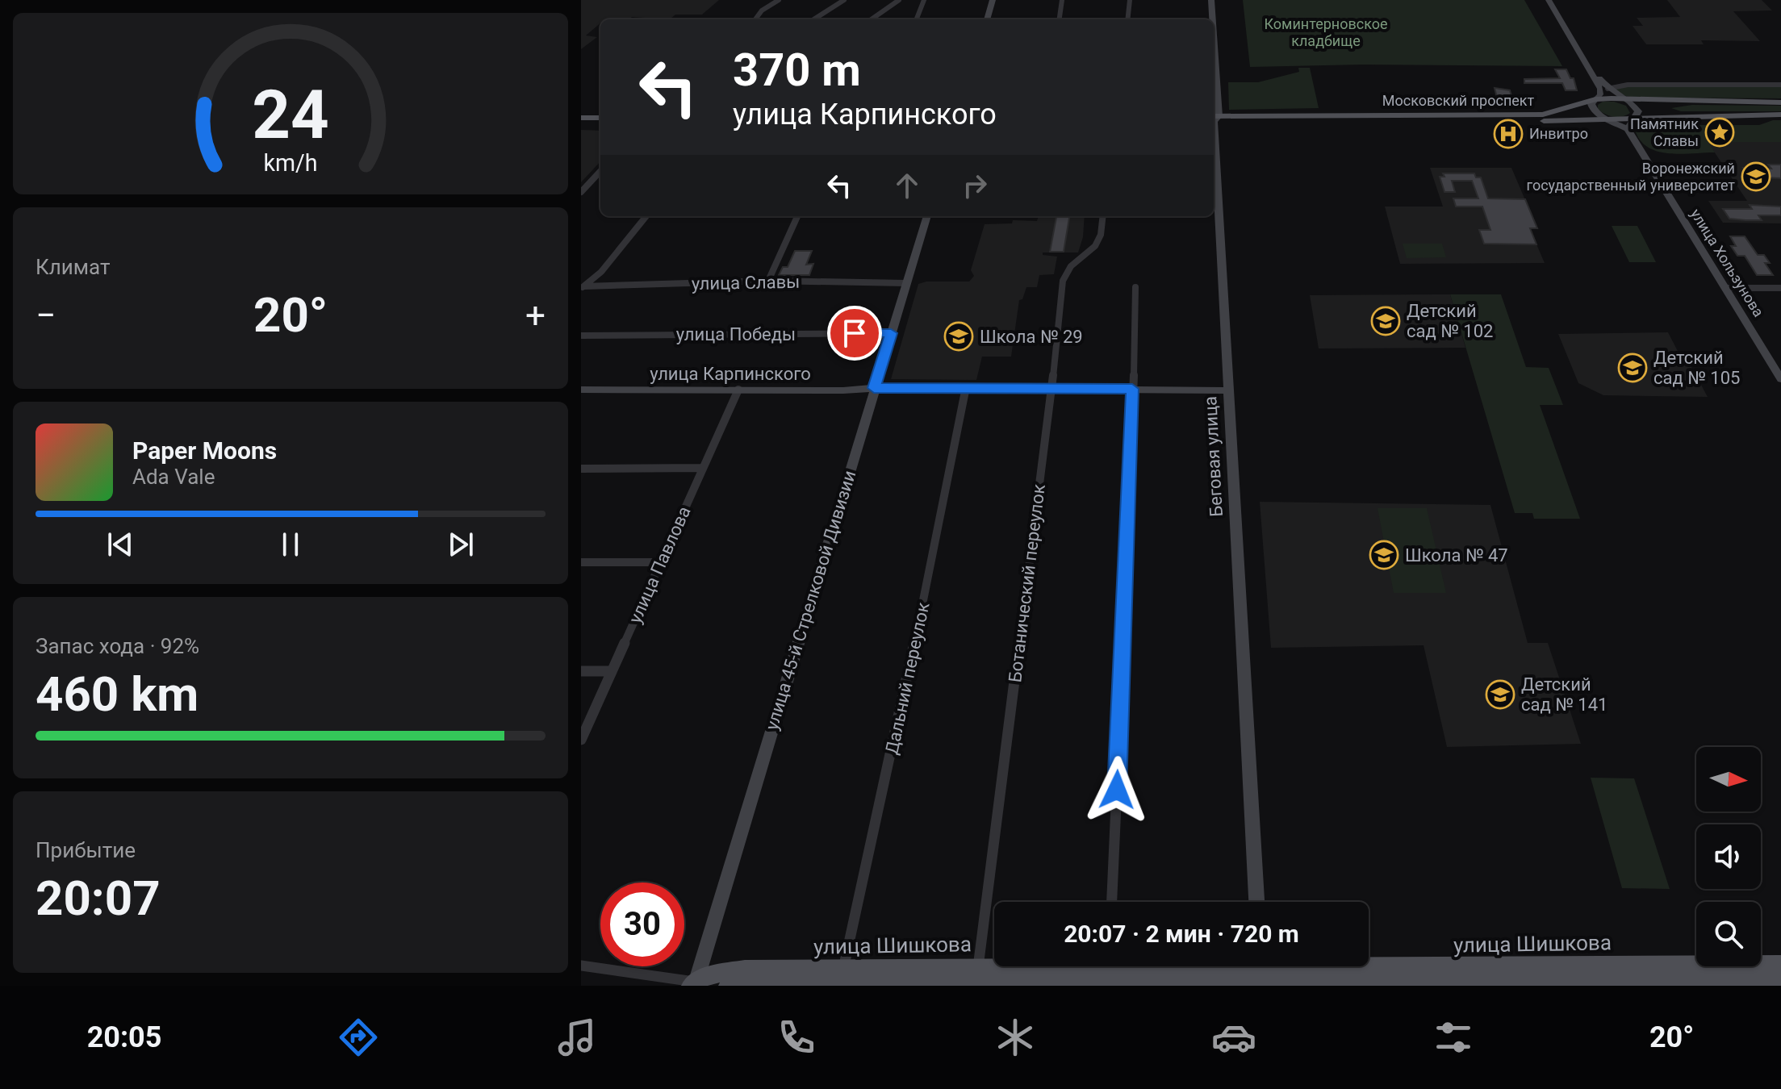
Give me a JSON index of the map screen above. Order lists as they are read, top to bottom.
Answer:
{
  "streets": {
    "main road": ["Московский проспект", "улица Шишкова"],
    "street": [
      "улица Хользунова",
      "улица Славы",
      "улица Победы",
      "улица Карпинского",
      "Беговая улица",
      "улица Павлова",
      "Ботанический переулок",
      "улица 45-й Стрелковой Дивизии",
      "Дальний переулок"
    ]
  },
  "crossings": [
    ["Московский проспект", "Беговая улица"],
    ["улица Славы", "улица 45-й Стрелковой Дивизии"],
    ["улица Победы", "улица 45-й Стрелковой Дивизии"],
    ["улица Карпинского", "Беговая улица"],
    ["улица Карпинского", "улица Павлова"],
    ["улица Карпинского", "Ботанический переулок"],
    ["улица Карпинского", "улица 45-й Стрелковой Дивизии"],
    ["улица Карпинского", "Дальний переулок"],
    ["Ботанический переулок", "улица Шишкова"],
    ["улица 45-й Стрелковой Дивизии", "улица Шишкова"],
    ["Дальний переулок", "улица Шишкова"]
  ],
  "parks": ["Коминтерновское кладбище"],
  "places": {
    "place": ["Памятник Славы"],
    "hospital": ["Инвитро"],
    "school or university": [
      "Воронежский государственный университет",
      "Детский сад № 102",
      "Школа № 29",
      "Детский сад № 105",
      "Школа № 47",
      "Детский сад № 141"
    ]
  },
  "north": "right",
  "page": {
    "turn": ["370 m", "улица Карпинского"],
    "tile": [
      "Климат",
      ["Запас хода · 92%", "460 km"],
      ["Прибытие", "20:07"]
    ],
    "heat": ["−", "20°", "+"],
    "song": ["Paper Moons", "Ada Vale"],
    "limit": "30",
    "trip": "20:07 · 2 мин · 720 m",
    "tabs": ["20:05", "20°"],
    "gauge": ["24", "km/h"]
  }
}
